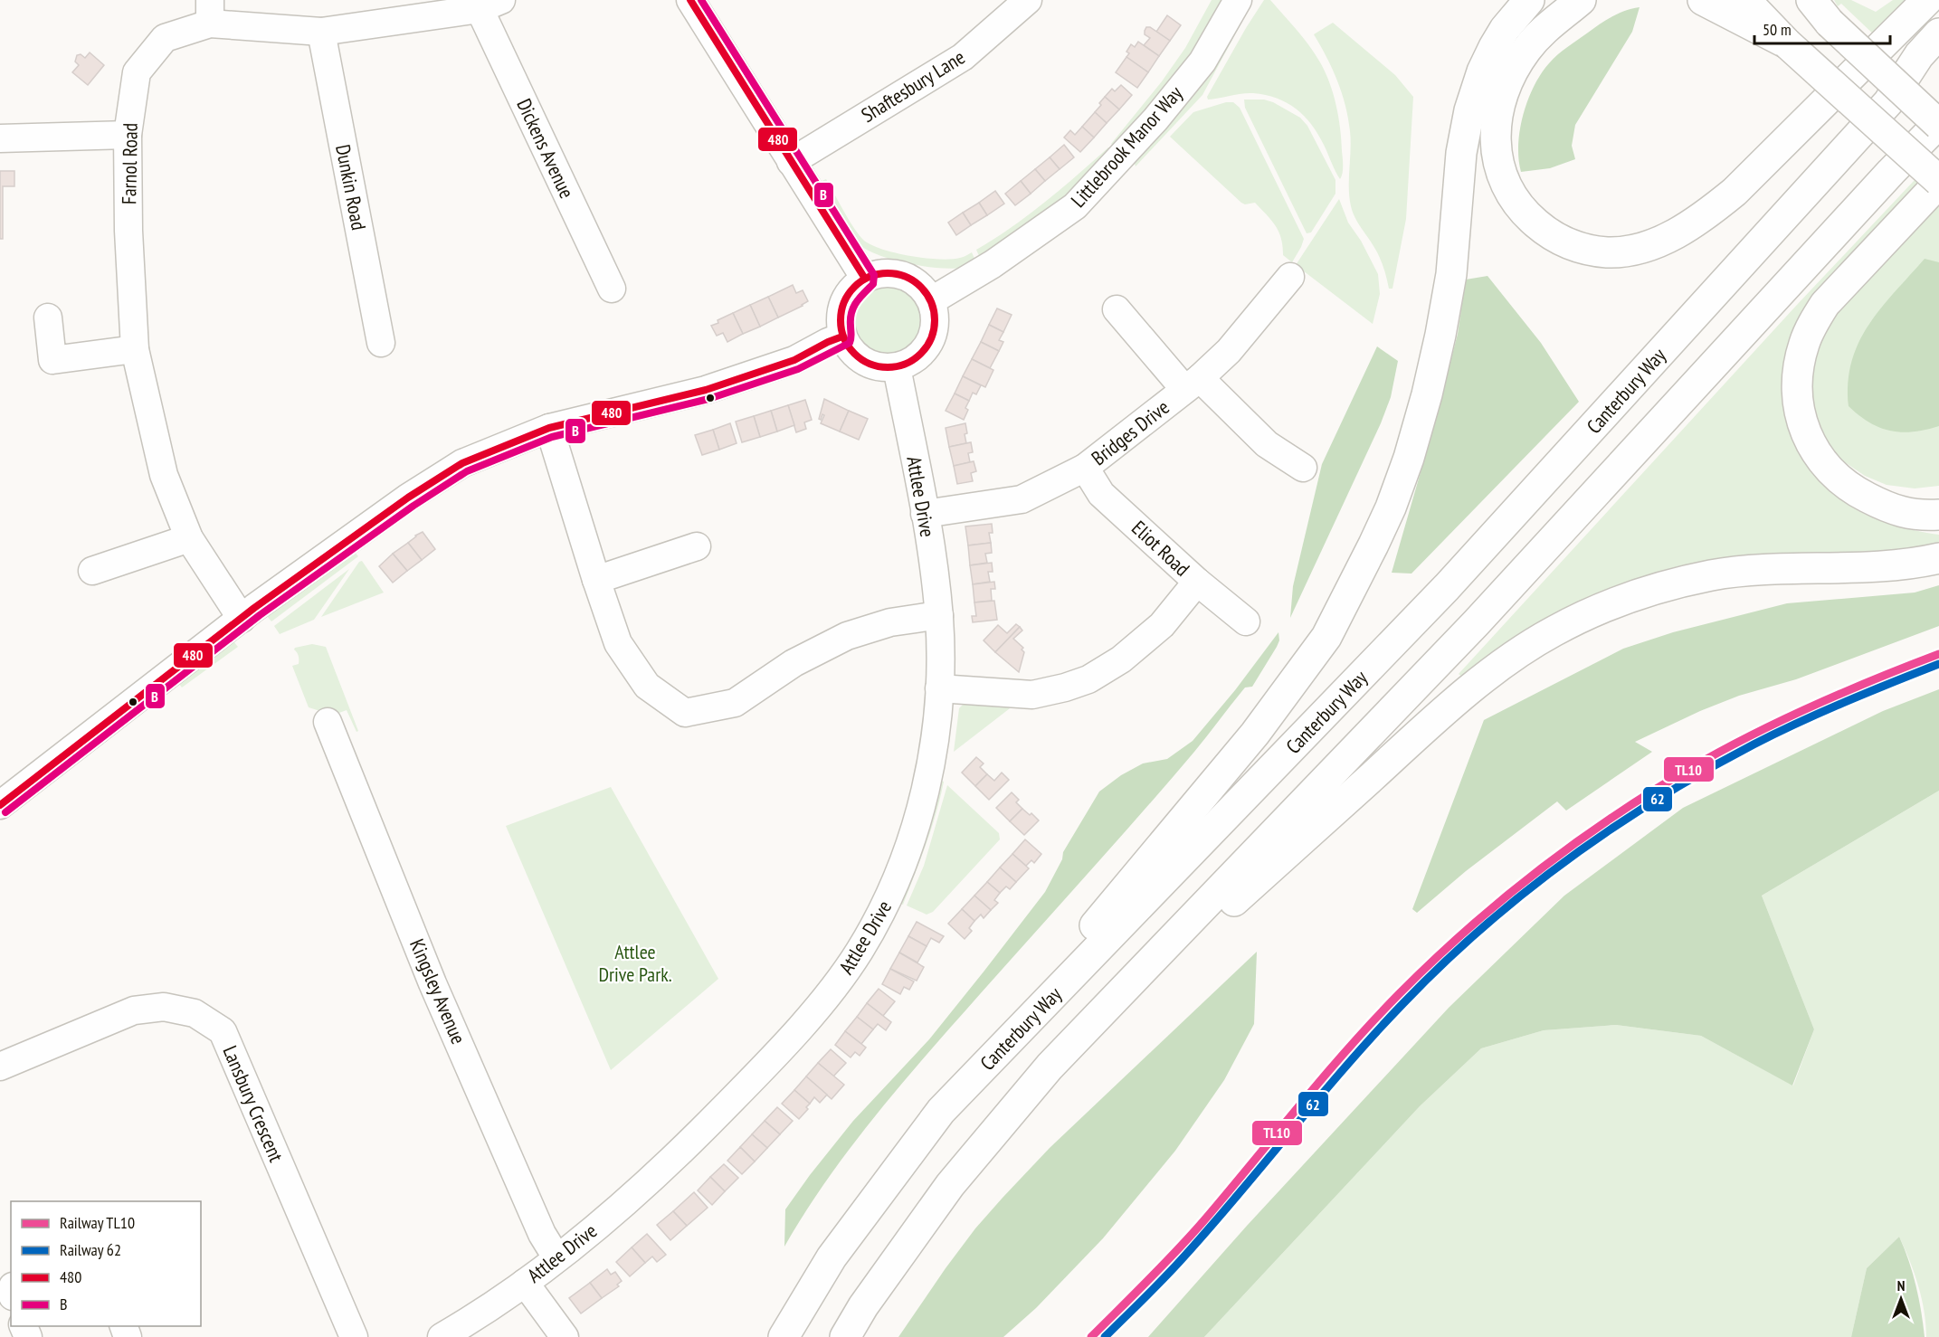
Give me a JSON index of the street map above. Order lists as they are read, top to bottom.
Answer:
{
  "streets": {
    "main road": ["Canterbury Way"],
    "street": [
      "Shaftesbury Lane",
      "Littlebrook Manor Way",
      "Dickens Avenue",
      "Farnol Road",
      "Dunkin Road",
      "Bridges Drive",
      "Attlee Drive",
      "Eliot Road",
      "Kingsley Avenue",
      "Lansbury Crescent"
    ]
  },
  "crossings": [
    ["Littlebrook Manor Way", "Attlee Drive"],
    ["Dickens Avenue", "Farnol Road"],
    ["Farnol Road", "Dunkin Road"],
    ["Bridges Drive", "Attlee Drive"],
    ["Bridges Drive", "Eliot Road"],
    ["Attlee Drive", "Kingsley Avenue"]
  ],
  "parks": ["Attlee Drive Park."],
  "lines": [
    "transit line 480",
    "transit line B",
    "rail line TL10",
    "rail line 62"
  ],
  "legend": [
    "Railway TL10",
    "Railway 62",
    "480",
    "B"
  ],
  "scale_bar": "50 m",
  "north": "top"
}
